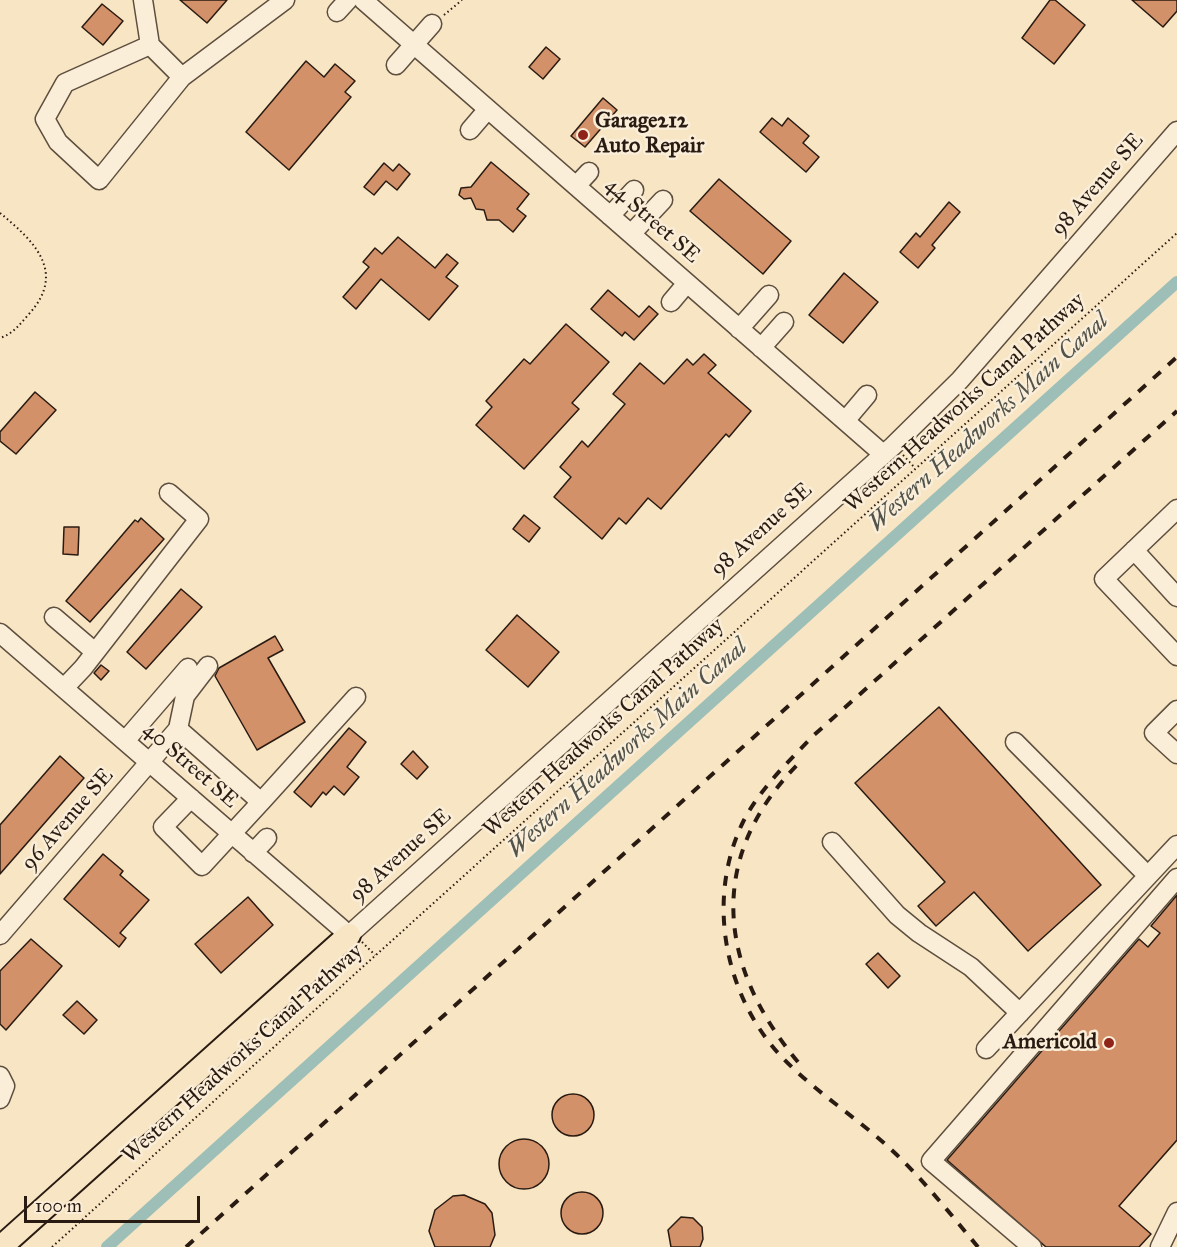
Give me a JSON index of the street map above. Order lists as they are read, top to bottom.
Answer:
{
  "streets": {
    "street": [
      "98 Avenue SE",
      "44 Street SE",
      "40 Street SE",
      "96 Avenue SE"
    ],
    "path": ["Western Headworks Canal Pathway"]
  },
  "crossings": [
    ["98 Avenue SE", "44 Street SE"],
    ["98 Avenue SE", "40 Street SE"],
    ["40 Street SE", "96 Avenue SE"]
  ],
  "water": ["Western Headworks Main Canal"],
  "places": ["Garage212 Auto Repair", "Americold"],
  "scale_bar": "100 m"
}
